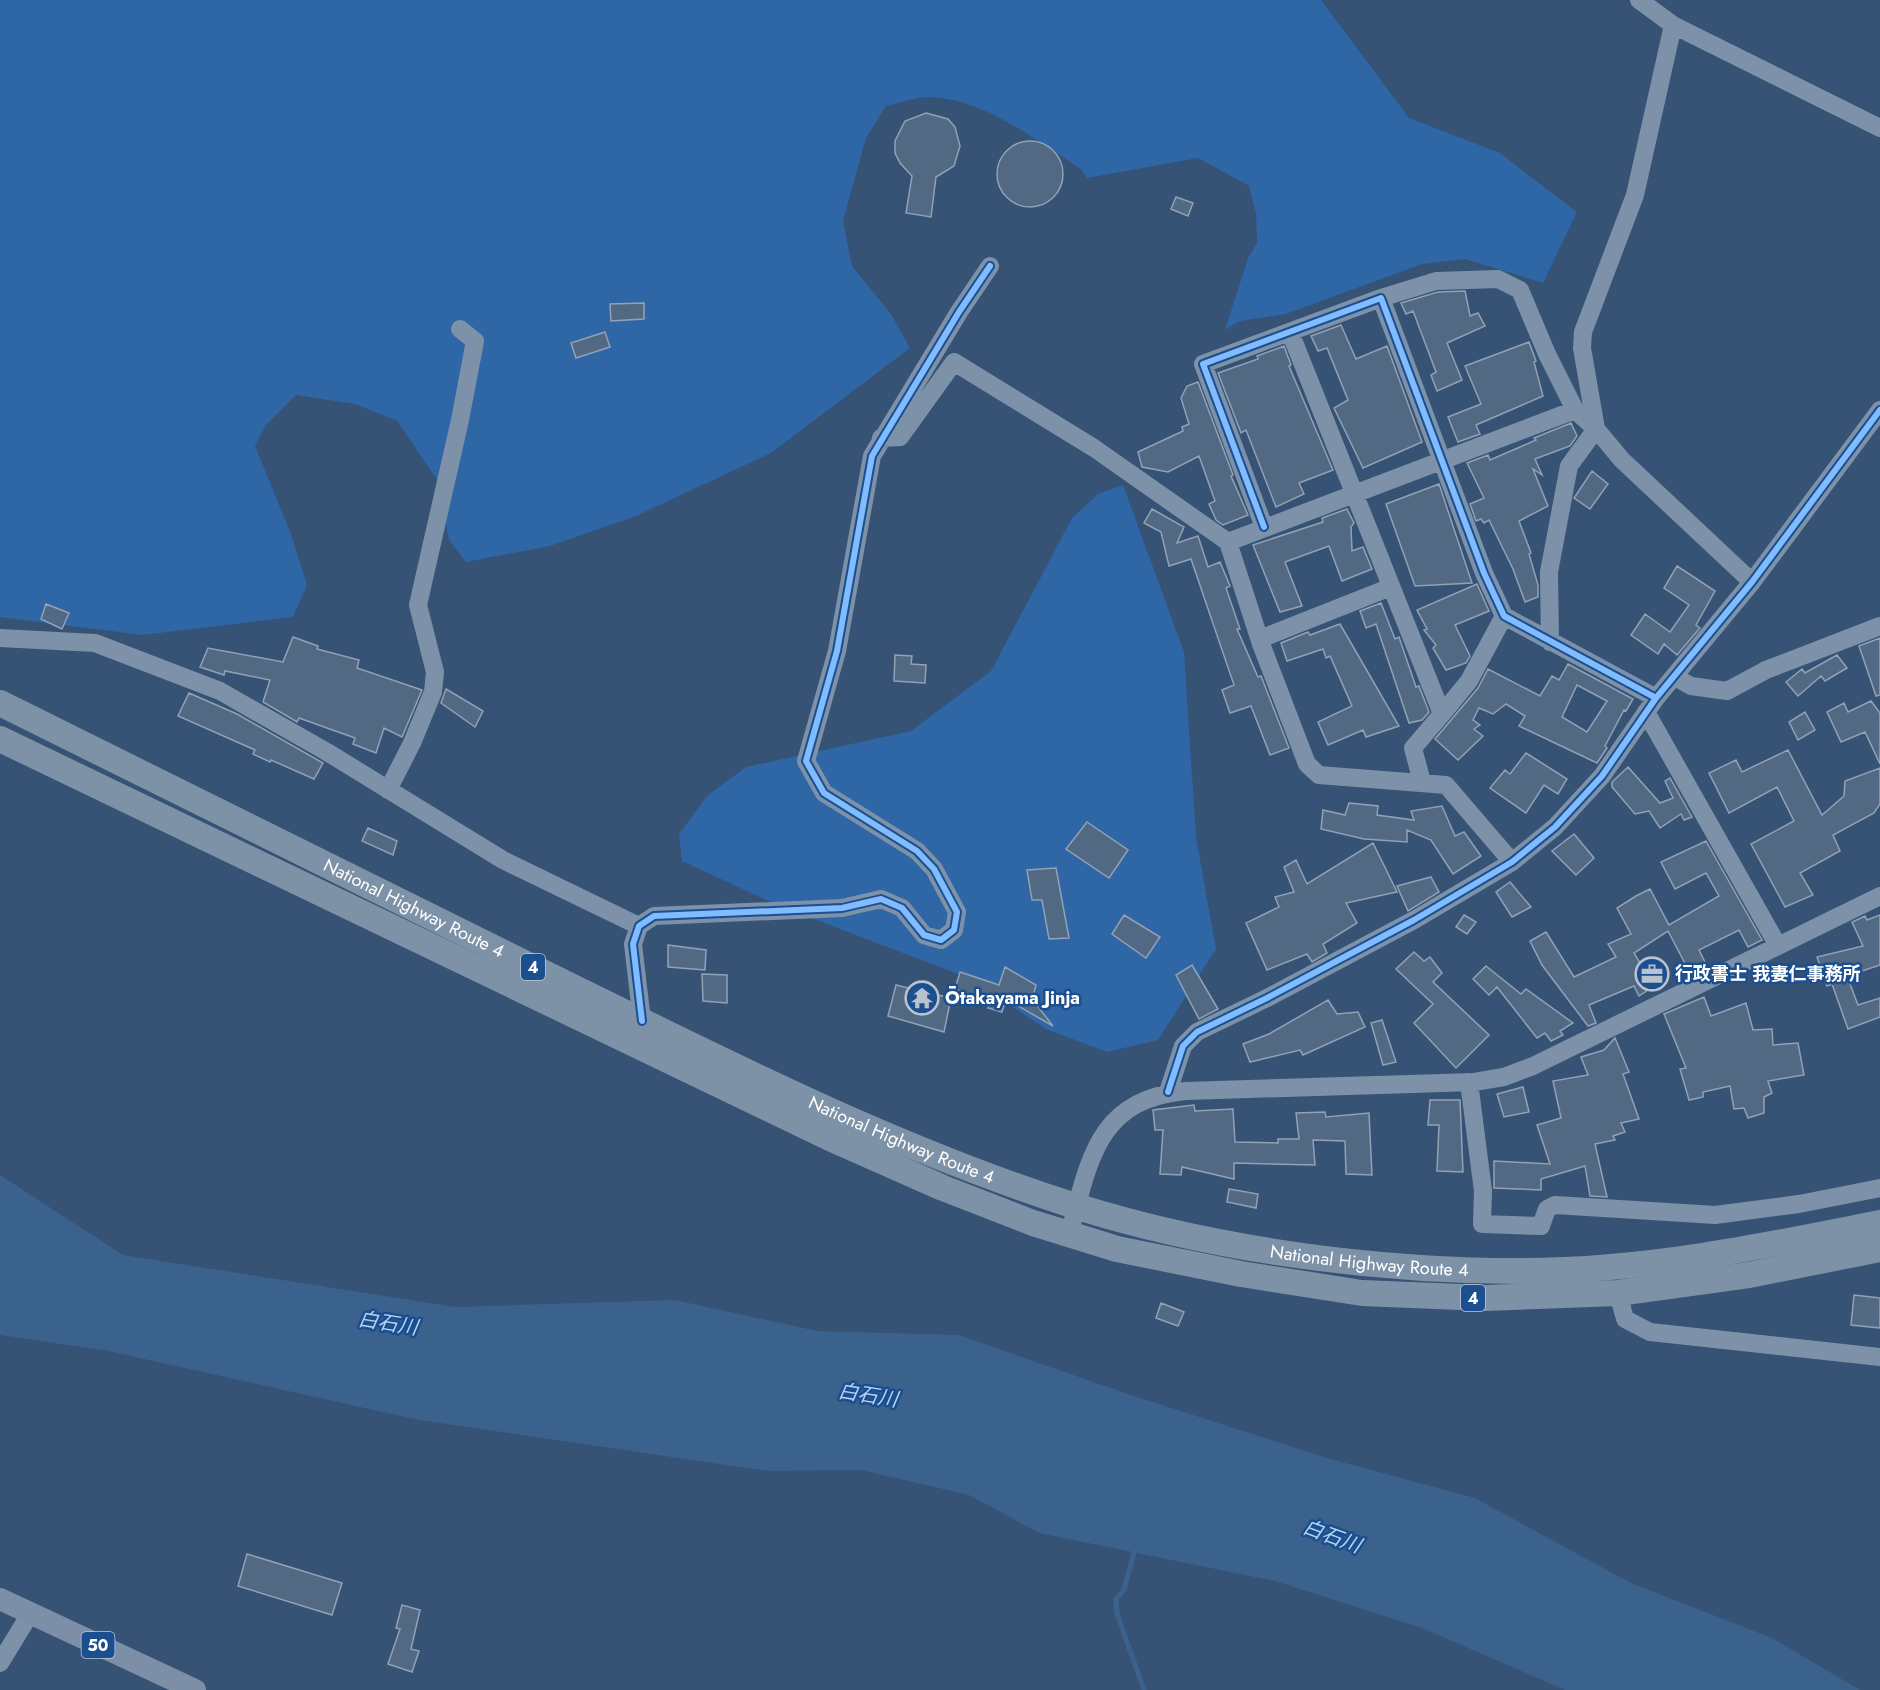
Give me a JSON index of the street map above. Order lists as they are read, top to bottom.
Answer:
{
  "streets": {
    "highway": ["National Highway Route 4", "4"],
    "main road": ["50"]
  },
  "water": ["白石川"],
  "places": {
    "office": ["行政書士 我妻仁事務所"],
    "temple": ["Ōtakayama Jinja"]
  }
}
